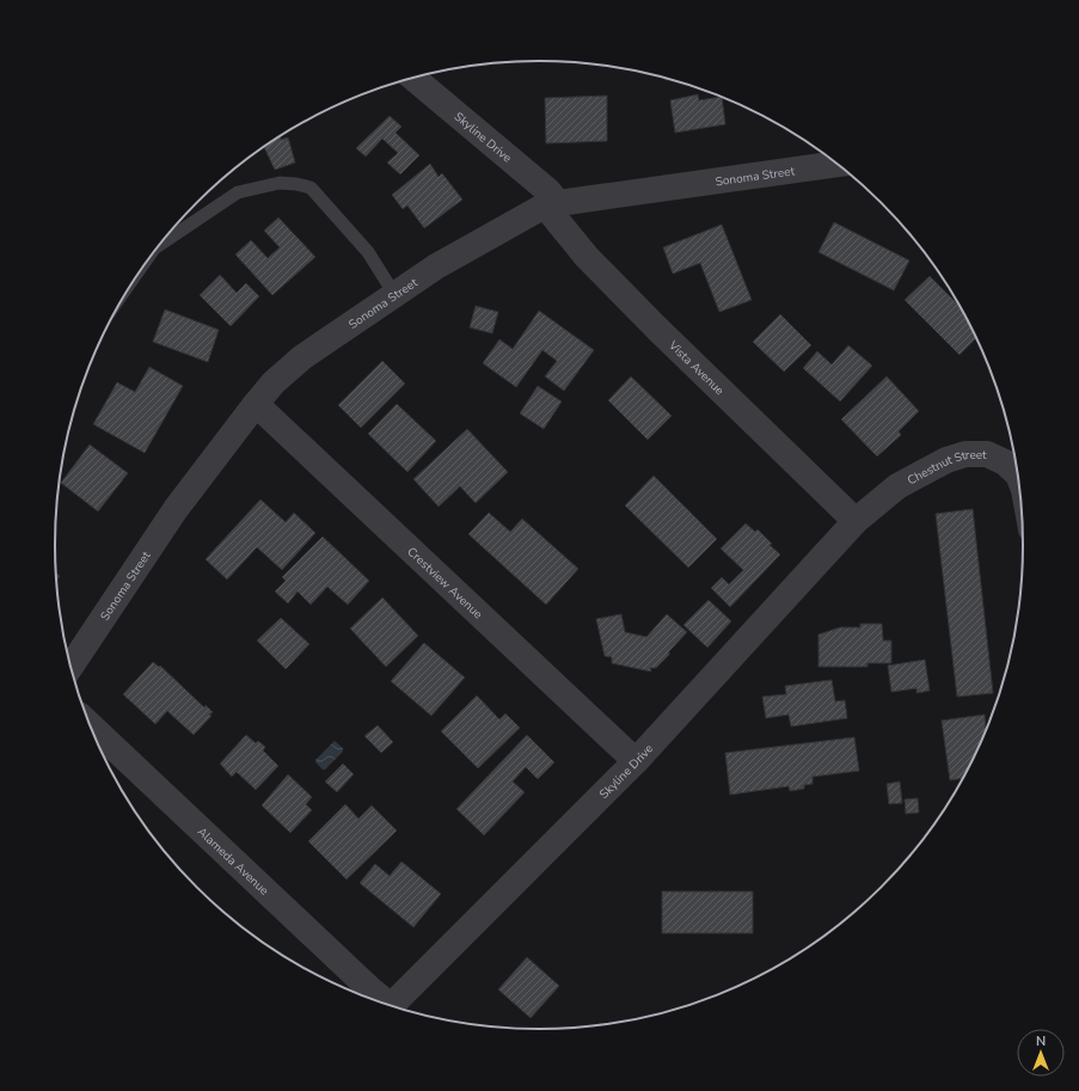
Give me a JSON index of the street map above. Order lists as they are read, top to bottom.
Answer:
{
  "streets": {
    "street": [
      "Skyline Drive",
      "Sonoma Street",
      "Vista Avenue",
      "Chestnut Street",
      "Crestview Avenue",
      "Alameda Avenue"
    ]
  },
  "crossings": [
    ["Skyline Drive", "Sonoma Street"],
    ["Skyline Drive", "Vista Avenue"],
    ["Skyline Drive", "Chestnut Street"],
    ["Skyline Drive", "Crestview Avenue"],
    ["Sonoma Street", "Vista Avenue"],
    ["Sonoma Street", "Crestview Avenue"],
    ["Vista Avenue", "Chestnut Street"]
  ],
  "north": "top"
}
